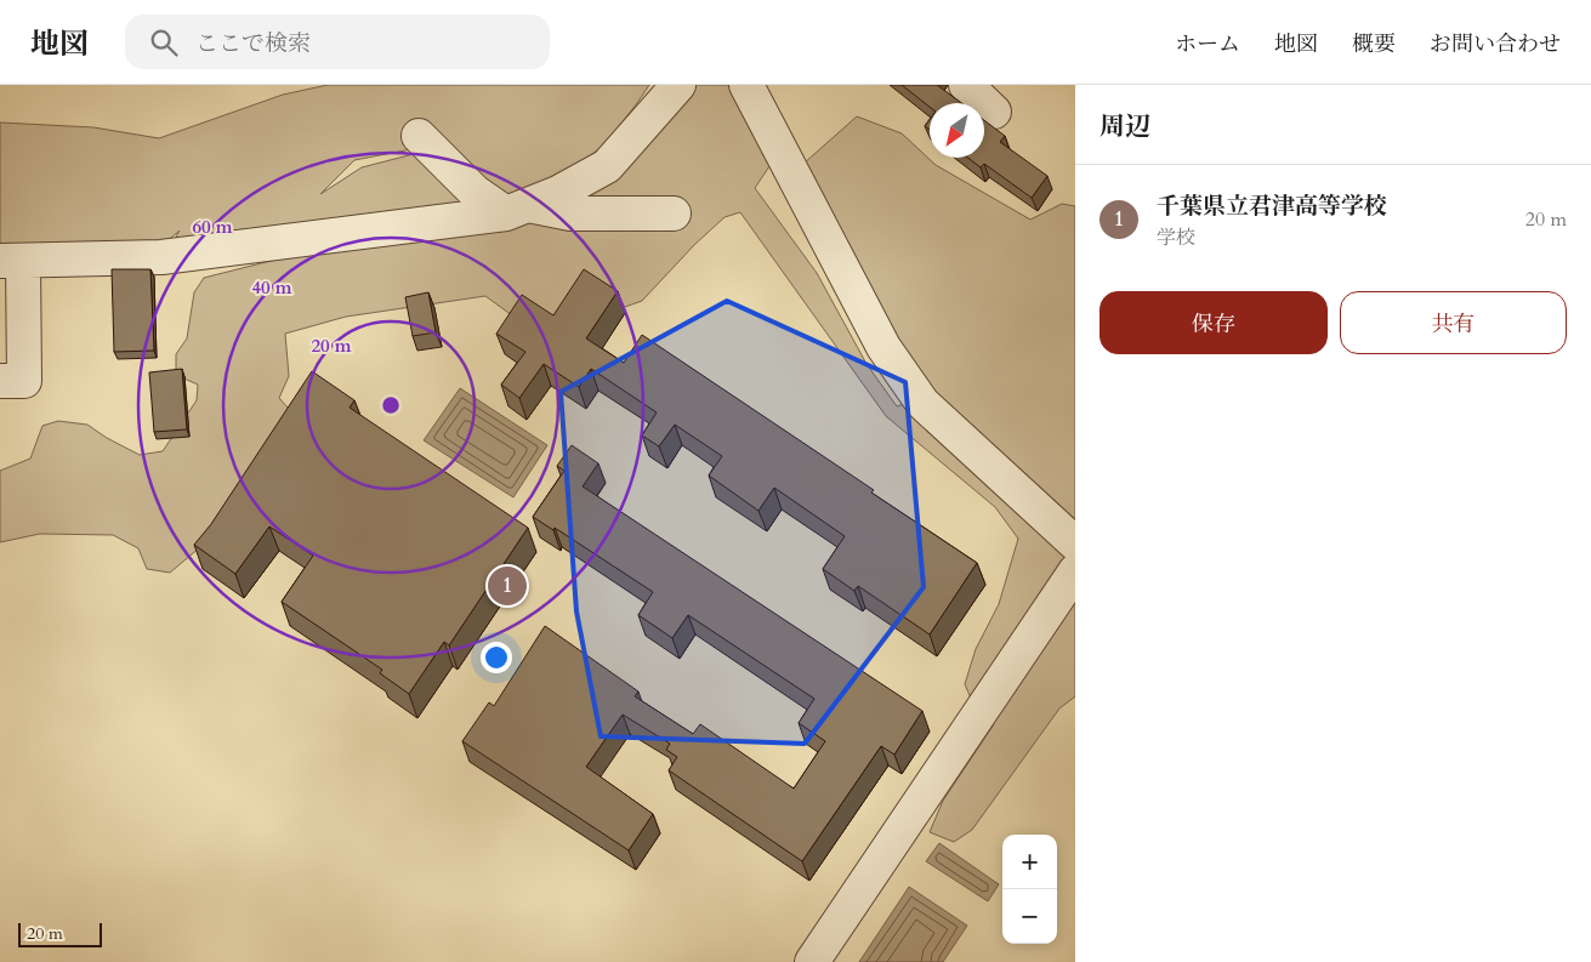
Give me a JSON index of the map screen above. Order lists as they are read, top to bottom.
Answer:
{
  "scale_bar": "20 m",
  "north": "bottom left",
  "page": {
    "header": "地図",
    "search": "ここで検索",
    "nav": [
      "ホーム",
      "地図",
      "概要",
      "お問い合わせ"
    ],
    "heading": "周辺",
    "list": [
      {
        "mark": "1",
        "name": "千葉県立君津高等学校",
        "note": "学校",
        "value": "20 m"
      }
    ],
    "buttons": ["保存", "共有"],
    "pins": "1",
    "map_buttons": ["+", "−"],
    "scale": "20 m"
  },
  "rings": ["60 m", "40 m", "20 m"]
}
